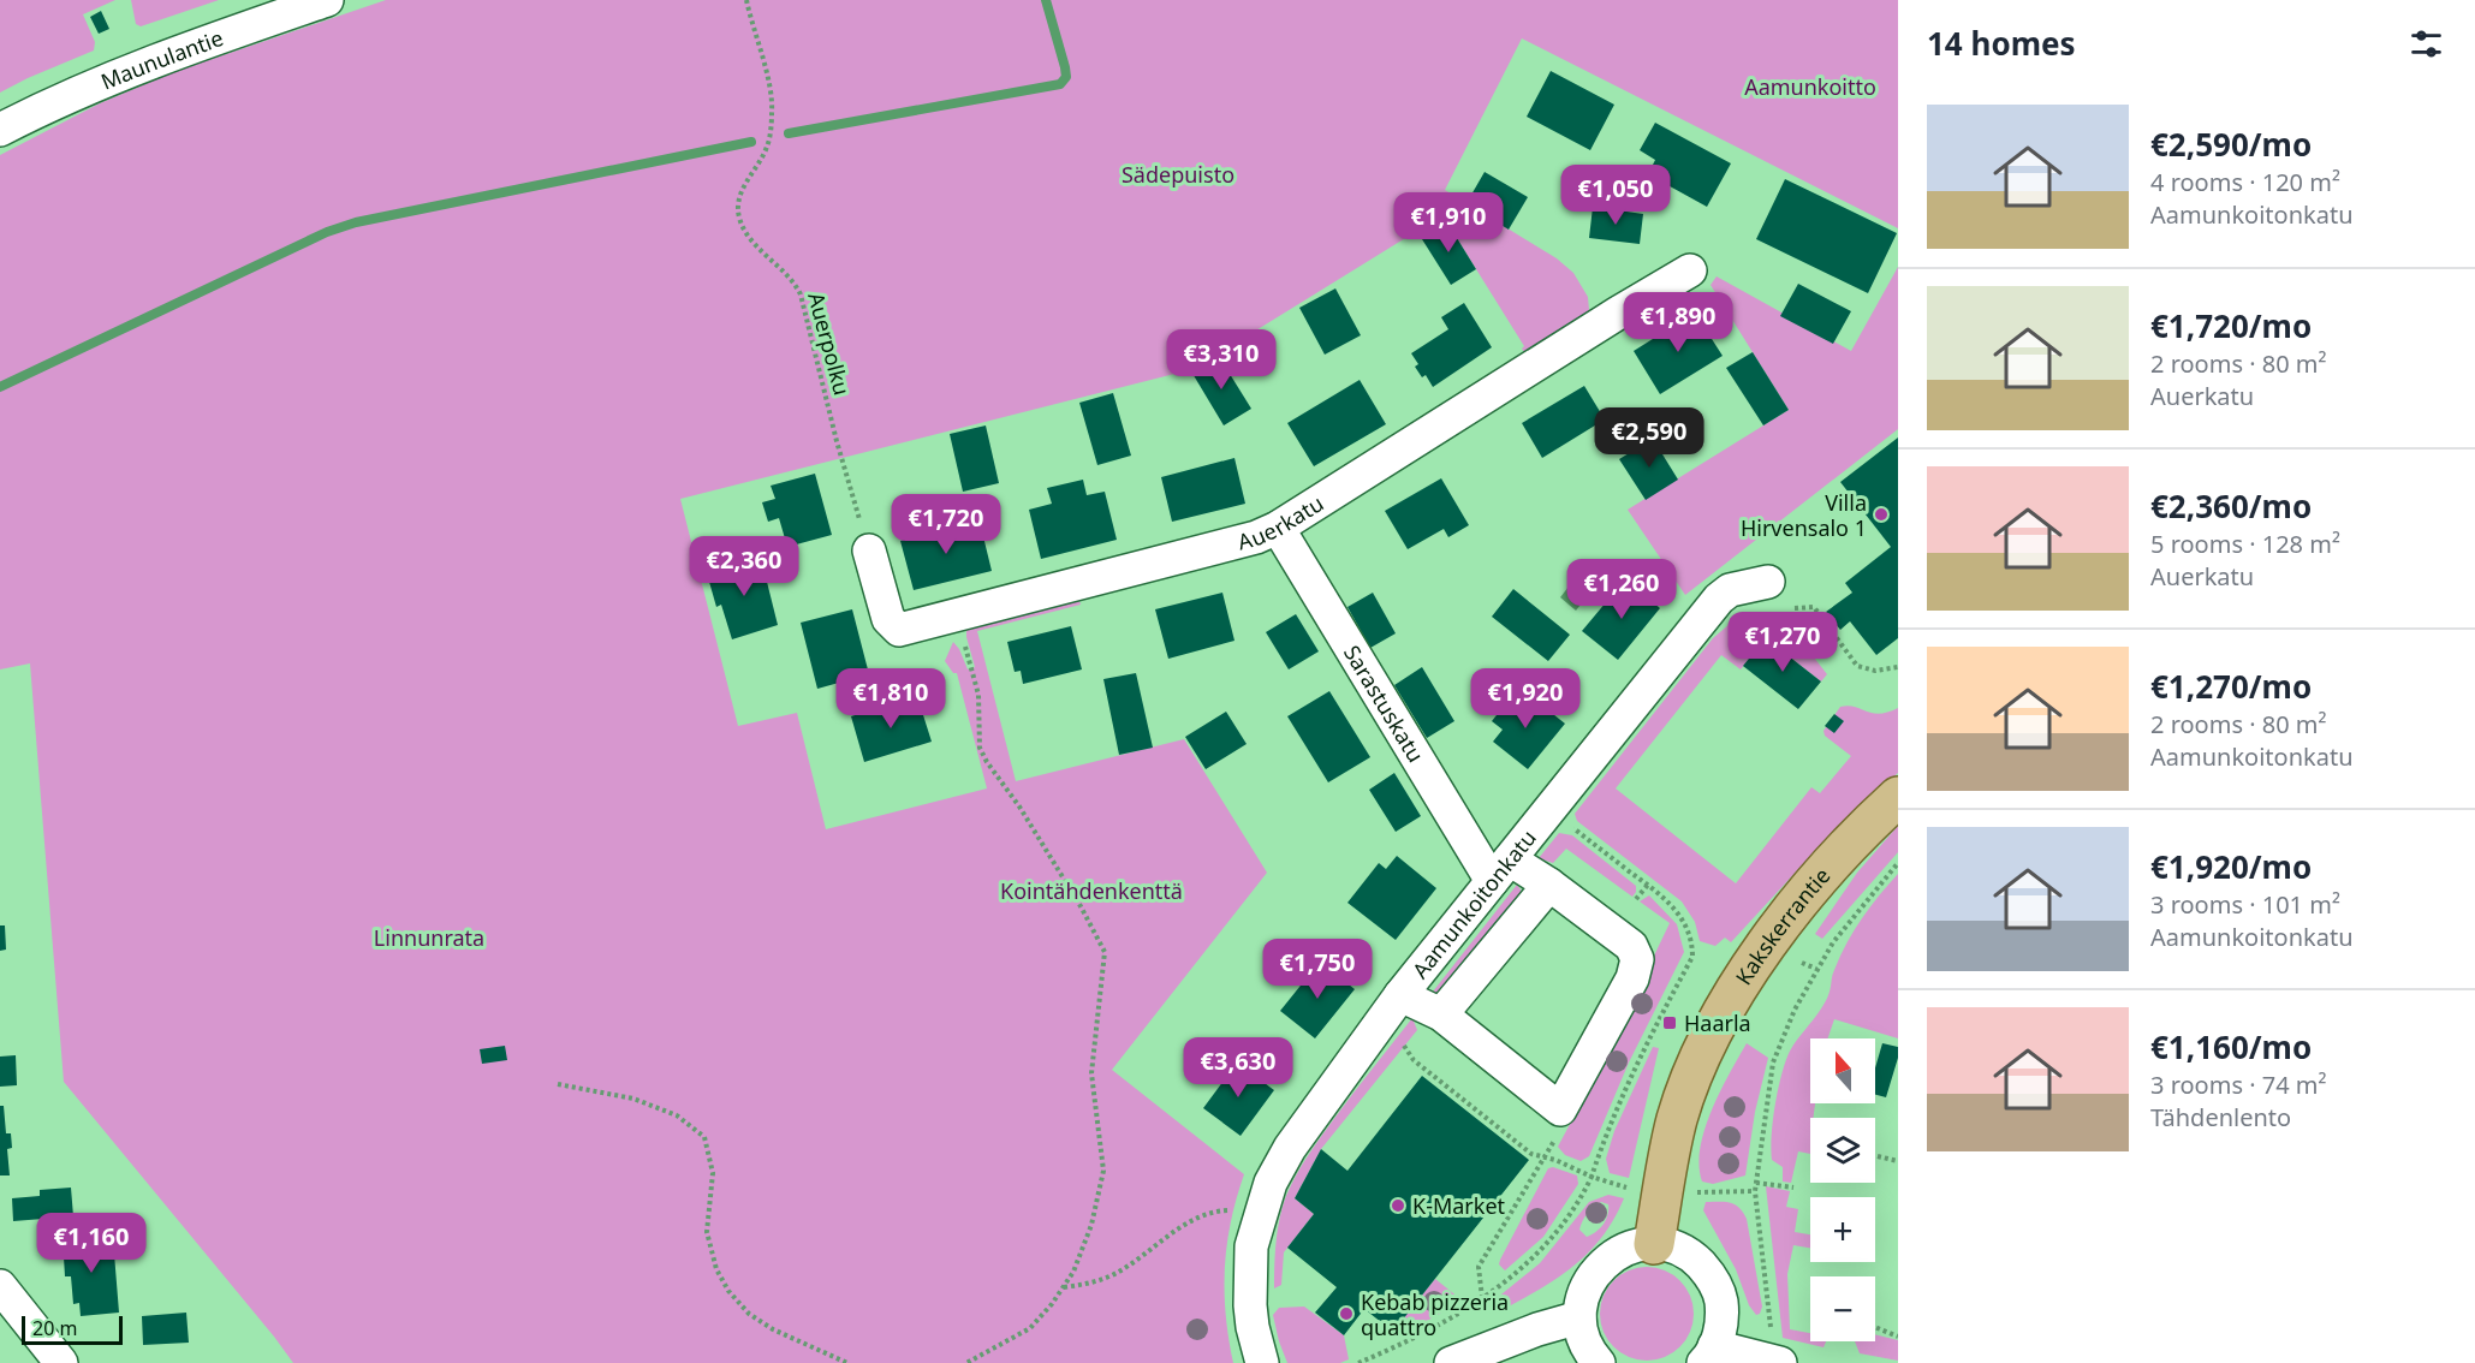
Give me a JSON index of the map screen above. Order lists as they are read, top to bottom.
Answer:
{
  "streets": {
    "main road": ["Kakskerrantie"],
    "street": [
      "Maunulantie",
      "Auerkatu",
      "Sarastuskatu",
      "Aamunkoitonkatu"
    ],
    "path": ["Auerpolku"]
  },
  "crossings": [
    ["Auerpolku", "Auerkatu"],
    ["Auerkatu", "Sarastuskatu"],
    ["Sarastuskatu", "Aamunkoitonkatu"]
  ],
  "parks": [
    "Aamunkoitto",
    "Sädepuisto",
    "Kointähdenkenttä",
    "Linnunrata"
  ],
  "places": {
    "other": ["Villa Hirvensalo 1", "K-Market", "Kebab pizzeria quattro"],
    "transit": ["Haarla"]
  },
  "scale_bar": "20 m",
  "north": "top",
  "page": {
    "heading": "14 homes",
    "list": [
      {
        "name": "€2,590/mo",
        "note": "4 rooms · 120 m² · Aamunkoitonkatu"
      },
      {
        "name": "€1,720/mo",
        "note": "2 rooms · 80 m² · Auerkatu"
      },
      {
        "name": "€2,360/mo",
        "note": "5 rooms · 128 m² · Auerkatu"
      },
      {
        "name": "€1,270/mo",
        "note": "2 rooms · 80 m² · Aamunkoitonkatu"
      },
      {
        "name": "€1,920/mo",
        "note": "3 rooms · 101 m² · Aamunkoitonkatu"
      },
      {
        "name": "€1,160/mo",
        "note": "3 rooms · 74 m² · Tähdenlento"
      }
    ],
    "price": [
      "€1,050",
      "€1,910",
      "€1,890",
      "€3,310",
      "€2,590",
      "€1,720",
      "€2,360",
      "€1,260",
      "€1,270",
      "€1,810",
      "€1,920",
      "€1,750",
      "€3,630",
      "€1,160"
    ],
    "map_buttons": ["+", "−"],
    "scale": "20 m"
  }
}
